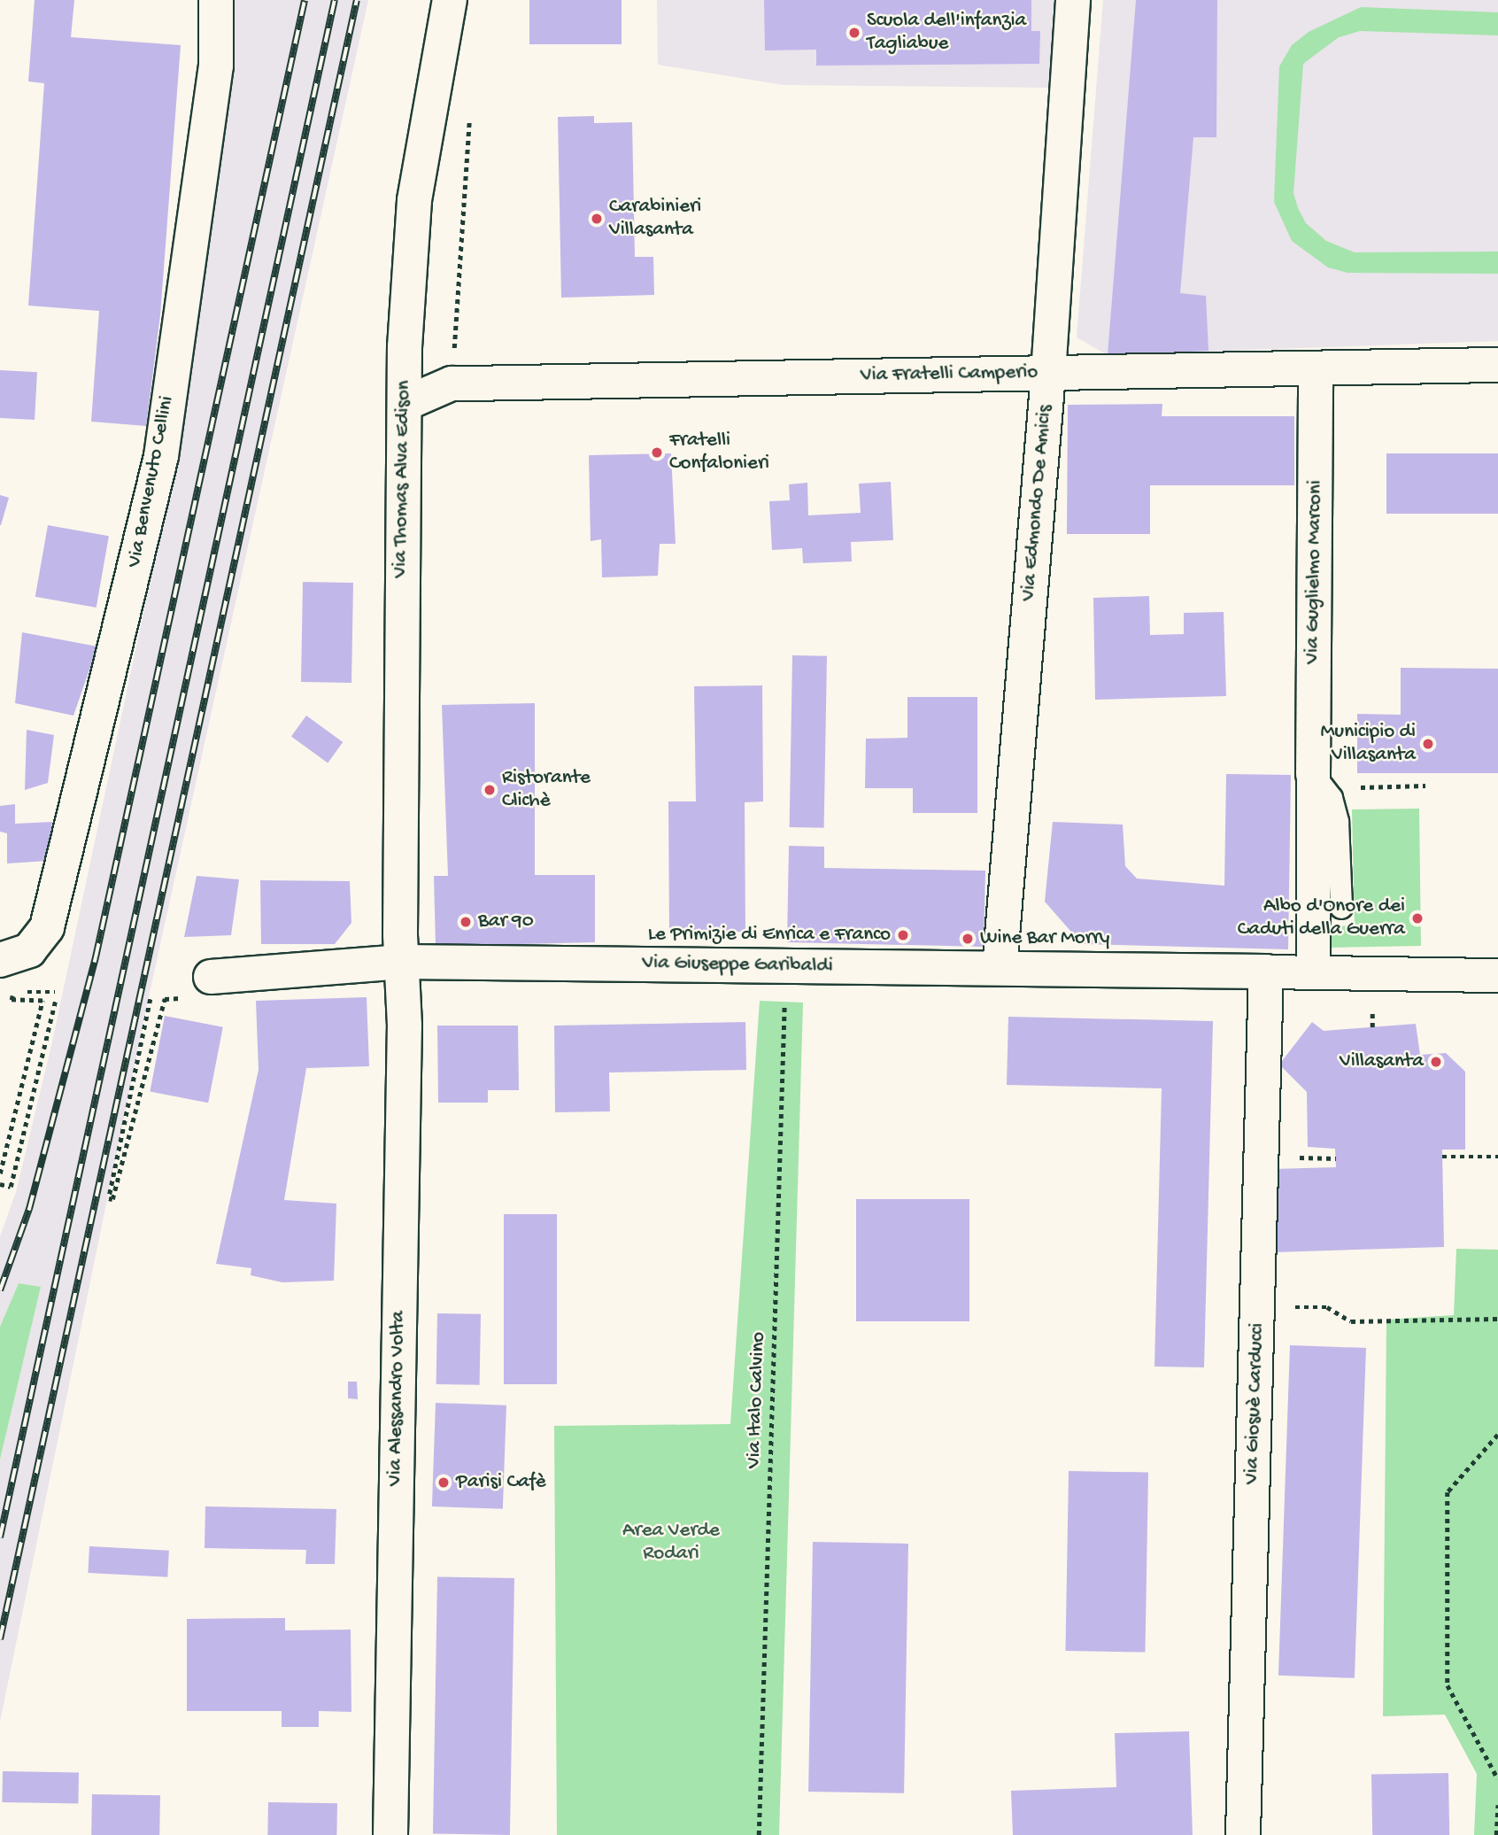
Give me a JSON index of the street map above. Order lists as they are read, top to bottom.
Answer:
{
  "streets": {
    "street": [
      "Via Fratelli Camperio",
      "Via Thomas Alva Edison",
      "Via Benvenuto Cellini",
      "Via Edmondo De Amicis",
      "Via Guglielmo Marconi",
      "Via Giuseppe Garibaldi",
      "Via Alessandro Volta",
      "Via Giosuè Carducci"
    ],
    "path": ["Via Italo Calvino"]
  },
  "crossings": [
    ["Via Fratelli Camperio", "Via Thomas Alva Edison"],
    ["Via Fratelli Camperio", "Via Edmondo De Amicis"],
    ["Via Fratelli Camperio", "Via Guglielmo Marconi"],
    ["Via Thomas Alva Edison", "Via Giuseppe Garibaldi"],
    ["Via Thomas Alva Edison", "Via Alessandro Volta"],
    ["Via Edmondo De Amicis", "Via Giuseppe Garibaldi"],
    ["Via Giuseppe Garibaldi", "Via Alessandro Volta"],
    ["Via Giuseppe Garibaldi", "Via Italo Calvino"],
    ["Via Giuseppe Garibaldi", "Via Giosuè Carducci"]
  ],
  "parks": ["Area Verde Rodari"],
  "places": [
    "Scuola dell'infanzia Tagliabue",
    "Carabinieri Villasanta",
    "Fratelli Confalonieri",
    "Municipio di Villasanta",
    "Ristorante Clichè",
    "Albo d'Onore dei Caduti della Guerra",
    "Bar 90",
    "Le Primizie di Enrica e Franco",
    "Wine Bar Morry",
    "Villasanta",
    "Parisi Cafè"
  ]
}
